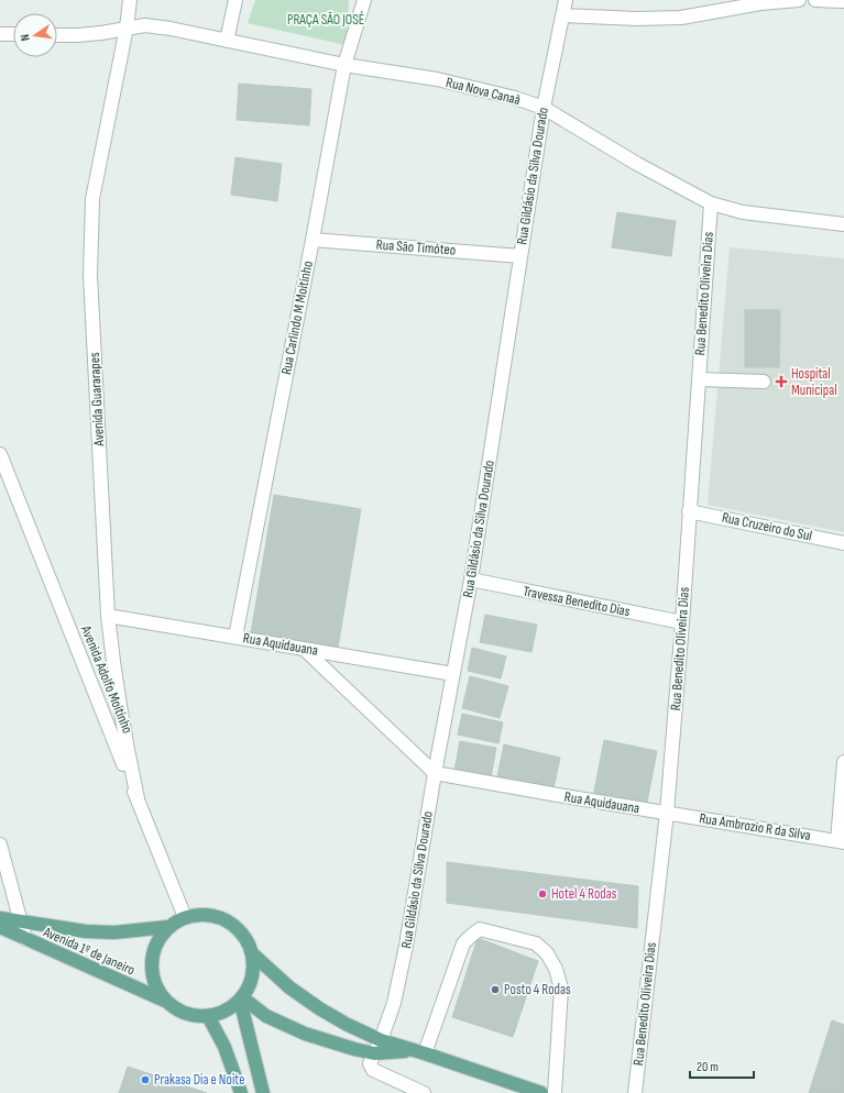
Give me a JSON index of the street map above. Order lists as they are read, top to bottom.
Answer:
{
  "streets": {
    "main road": ["Avenida 1º de Janeiro"],
    "street": [
      "Rua Nova Canaã",
      "Rua Gildásio da Silva Dourado",
      "Rua São Timóteo",
      "Rua Benedito Oliveira Dias",
      "Rua Carlindo M Moitinho",
      "Avenida Guararapes",
      "Rua Cruzeiro do Sul",
      "Travessa Benedito Dias",
      "Rua Aquidauana",
      "Avenida Adolfo Moitinho",
      "Rua Ambrozio R da Silva"
    ]
  },
  "crossings": [
    ["Rua Nova Canaã", "Rua Gildásio da Silva Dourado"],
    ["Rua Nova Canaã", "Rua Benedito Oliveira Dias"],
    ["Rua Nova Canaã", "Rua Carlindo M Moitinho"],
    ["Rua Nova Canaã", "Avenida Guararapes"],
    ["Rua Gildásio da Silva Dourado", "Rua São Timóteo"],
    ["Rua Gildásio da Silva Dourado", "Travessa Benedito Dias"],
    ["Rua Gildásio da Silva Dourado", "Rua Aquidauana"],
    ["Rua São Timóteo", "Rua Carlindo M Moitinho"],
    ["Rua Benedito Oliveira Dias", "Rua Cruzeiro do Sul"],
    ["Rua Benedito Oliveira Dias", "Travessa Benedito Dias"],
    ["Rua Benedito Oliveira Dias", "Rua Aquidauana"],
    ["Rua Benedito Oliveira Dias", "Rua Ambrozio R da Silva"],
    ["Rua Carlindo M Moitinho", "Rua Aquidauana"],
    ["Avenida Guararapes", "Rua Aquidauana"],
    ["Avenida Guararapes", "Avenida Adolfo Moitinho"],
    ["Rua Aquidauana", "Rua Ambrozio R da Silva"],
    ["Avenida Adolfo Moitinho", "Avenida 1º de Janeiro"]
  ],
  "parks": ["PRAÇA SÃO JOSÉ"],
  "places": {
    "health": ["Hospital Municipal"],
    "other": ["Hotel 4 Rodas", "Posto 4 Rodas", "Prakasa Dia e Noite"]
  },
  "scale_bar": "20 m",
  "north": "left"
}
